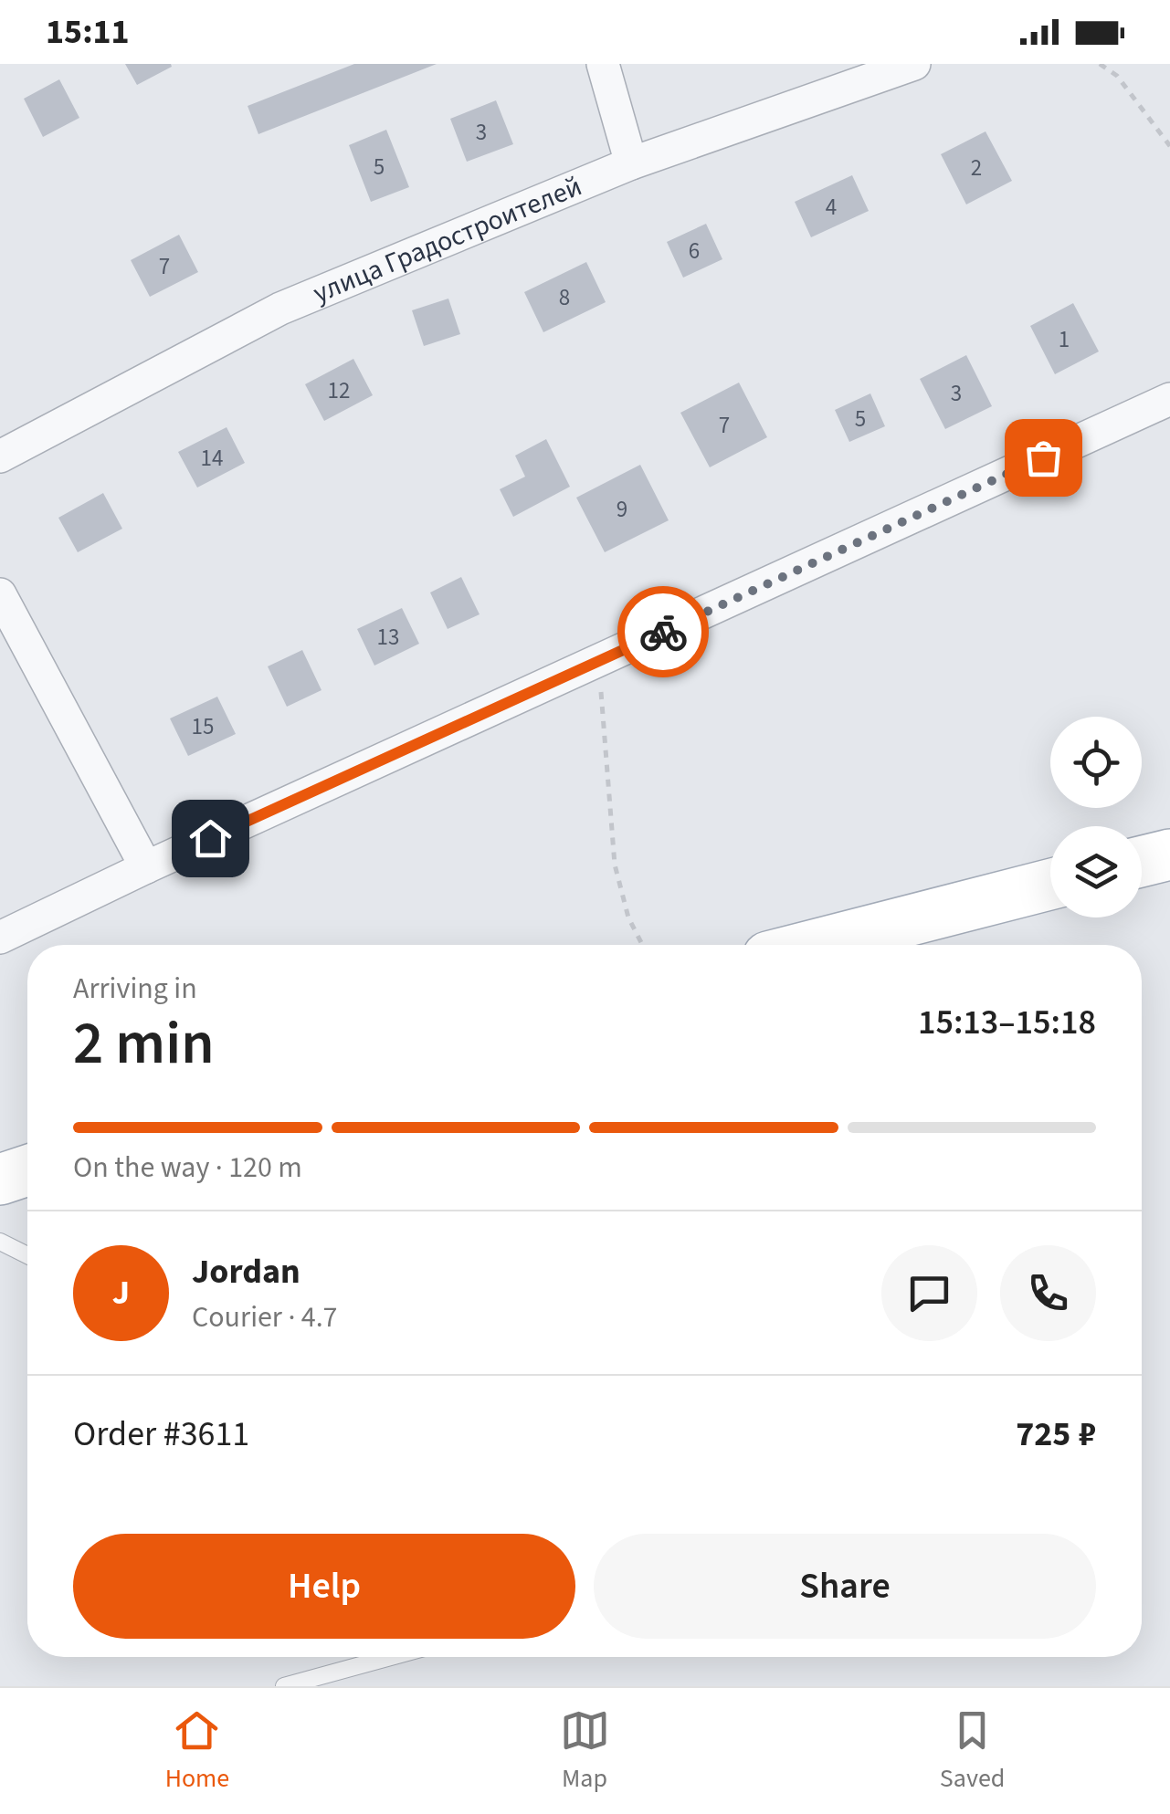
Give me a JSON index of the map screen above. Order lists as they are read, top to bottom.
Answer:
{
  "streets": {
    "street": ["улица Градостроителей"]
  },
  "house_numbers": [
    "3",
    "5",
    "2",
    "4",
    "6",
    "7",
    "8",
    "1",
    "12",
    "3",
    "5",
    "7",
    "14",
    "9",
    "13",
    "15"
  ],
  "page": {
    "status": "15:11",
    "heading": ["2 min", "Arriving in", "15:13–15:18"],
    "panel": [
      "Jordan",
      "Courier · 4.7",
      "Order #3611",
      "725 ₽"
    ],
    "bar": "On the way · 120 m",
    "round": "J",
    "buttons": ["Help", "Share"],
    "tabs": ["Home", "Map", "Saved"]
  }
}
